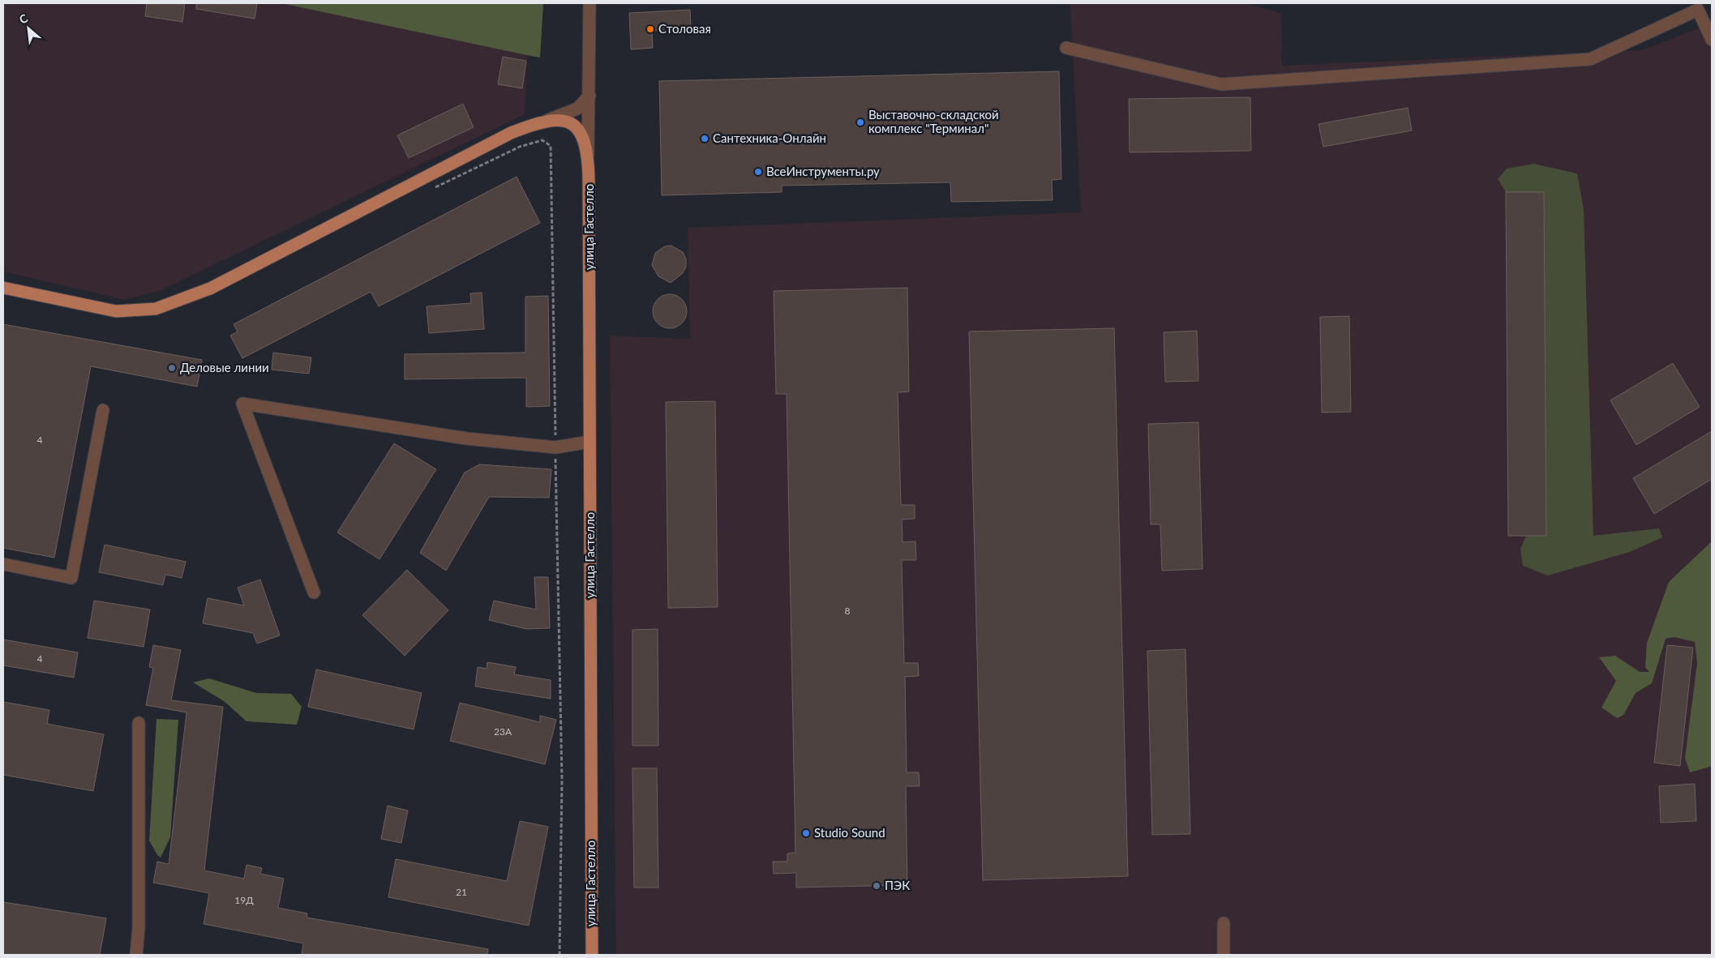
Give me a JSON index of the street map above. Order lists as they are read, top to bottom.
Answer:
{
  "streets": {
    "main road": ["улица Гастелло"]
  },
  "places": [
    "Столовая",
    "Выставочно-складской комплекс \"Терминал\"",
    "Сантехника-Онлайн",
    "ВсеИнструменты.ру",
    "Деловые линии",
    "Studio Sound",
    "ПЭК"
  ],
  "house_numbers": [
    "4",
    "8",
    "4",
    "23А",
    "21",
    "19Д"
  ],
  "north": "top left"
}
